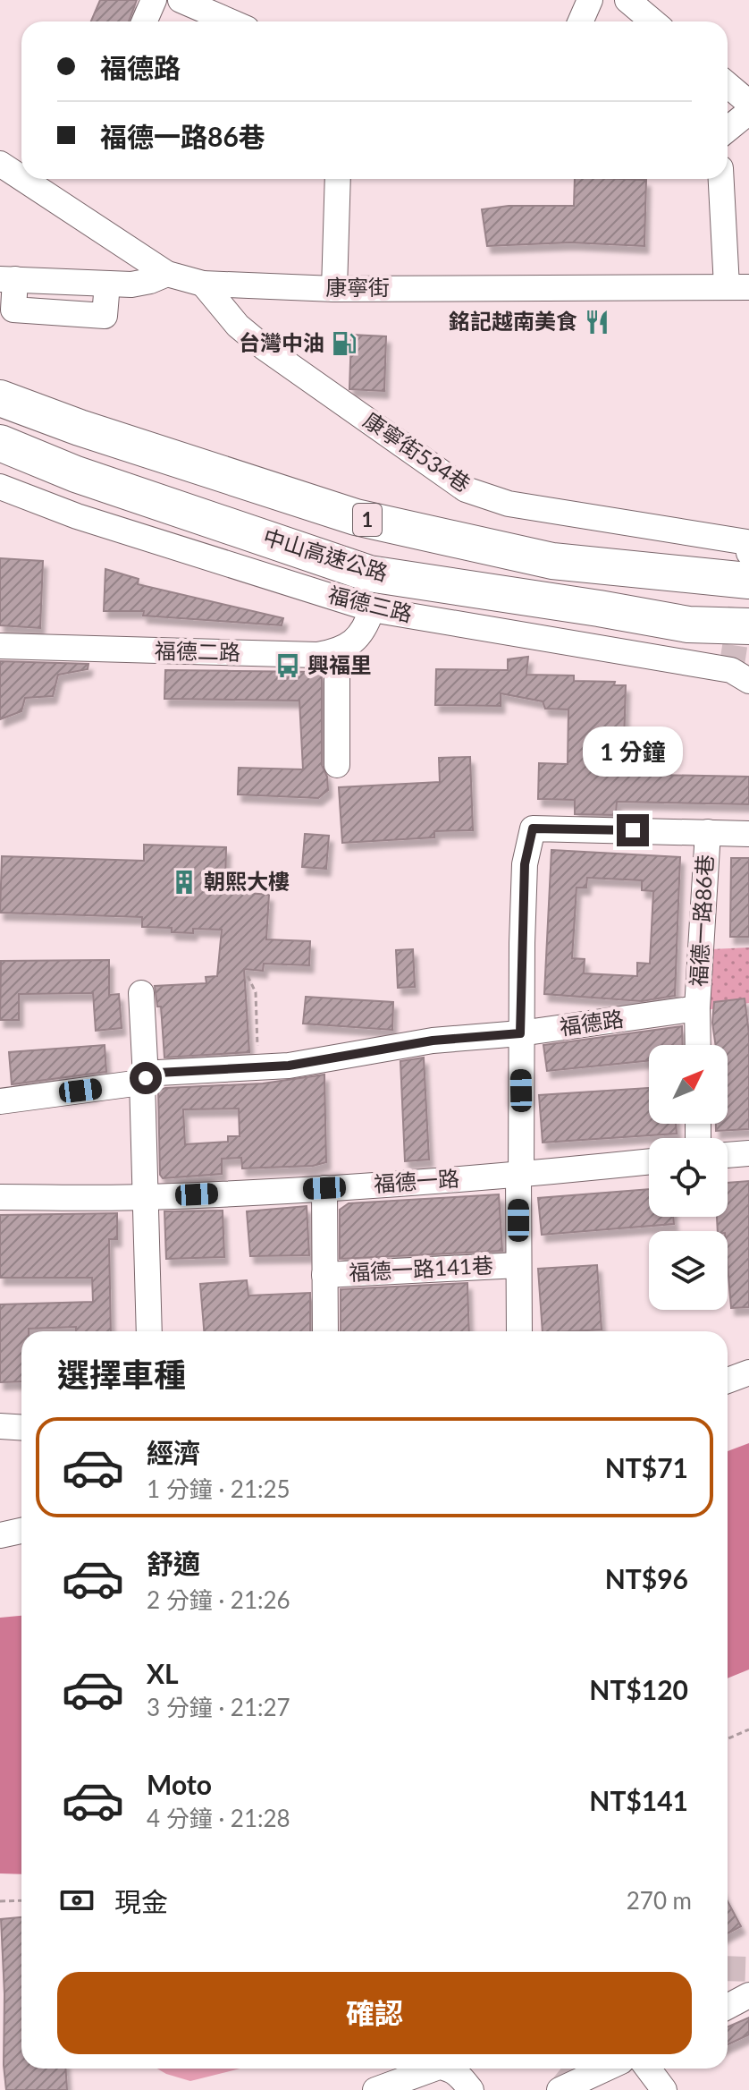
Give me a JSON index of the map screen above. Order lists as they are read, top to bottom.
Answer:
{
  "streets": {
    "highway": ["1", "中山高速公路"],
    "street": [
      "康寧街",
      "康寧街534巷",
      "福德三路",
      "福德二路",
      "福德一路86巷",
      "福德路",
      "福德一路",
      "福德一路141巷"
    ]
  },
  "crossings": [
    ["康寧街", "康寧街534巷"],
    ["福德一路86巷", "福德路"],
    ["福德一路86巷", "福德一路"],
    ["福德一路86巷", "福德一路141巷"],
    ["福德一路", "福德一路141巷"]
  ],
  "places": {
    "restaurant": ["銘記越南美食"],
    "fuel station": ["台灣中油"],
    "bus stop": ["興福里"],
    "building": ["朝熙大樓"]
  },
  "north": "top right",
  "page": {
    "banner": ["福德路", "福德一路86巷"],
    "bubble": "1 分鐘",
    "heading": "選擇車種",
    "list": [
      {
        "name": "經濟",
        "note": "1 分鐘 · 21:25",
        "value": "NT$71"
      },
      {
        "name": "舒適",
        "note": "2 分鐘 · 21:26",
        "value": "NT$96"
      },
      {
        "name": "XL",
        "note": "3 分鐘 · 21:27",
        "value": "NT$120"
      },
      {
        "name": "Moto",
        "note": "4 分鐘 · 21:28",
        "value": "NT$141"
      }
    ],
    "pay": ["現金", "270 m"],
    "buttons": "確認"
  }
}
